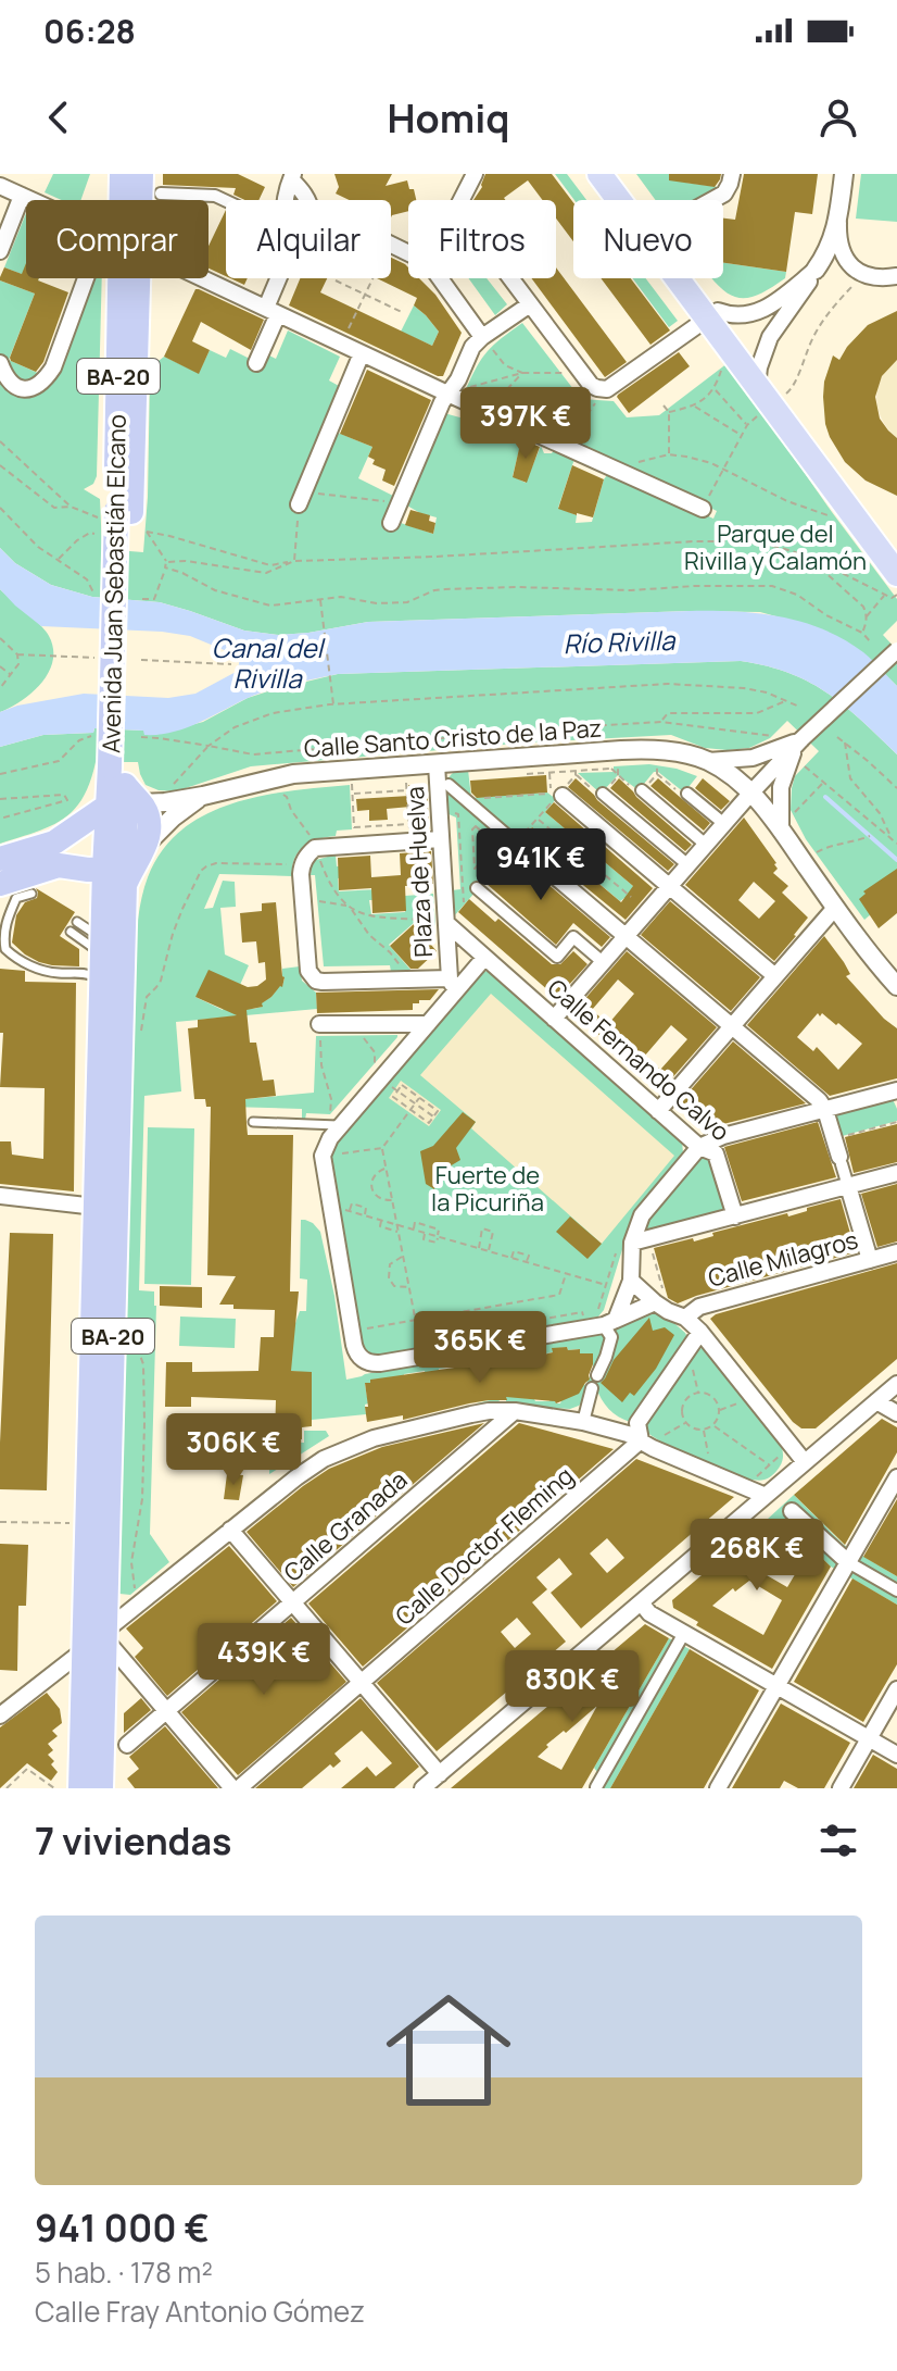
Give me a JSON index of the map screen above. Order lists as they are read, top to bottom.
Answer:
{
  "streets": {
    "highway": ["BA-20", "Avenida Juan Sebastián Elcano"],
    "street": [
      "Calle Santo Cristo de la Paz",
      "Plaza de Huelva",
      "Calle Fernando Calvo",
      "Calle Milagros",
      "Calle Granada",
      "Calle Doctor Fleming"
    ]
  },
  "crossings": [
    ["BA-20", "Avenida Juan Sebastián Elcano"],
    ["BA-20", "Calle Santo Cristo de la Paz"],
    ["Avenida Juan Sebastián Elcano", "Calle Santo Cristo de la Paz"],
    ["Calle Santo Cristo de la Paz", "Plaza de Huelva"],
    ["Plaza de Huelva", "Calle Fernando Calvo"]
  ],
  "water": ["Río Rivilla", "Canal del Rivilla"],
  "parks": ["Parque del Rivilla y Calamón", "Fuerte de la Picuriña"],
  "page": {
    "status": "06:28",
    "header": "Homiq",
    "chip": [
      "Comprar",
      "Alquilar",
      "Filtros",
      "Nuevo"
    ],
    "price": [
      "397K €",
      "941K €",
      "365K €",
      "306K €",
      "268K €",
      "439K €",
      "830K €"
    ],
    "heading": "7 viviendas",
    "list": [
      {
        "name": "941 000 €",
        "note": "5 hab. · 178 m² · Calle Fray Antonio Gómez"
      }
    ]
  }
}
